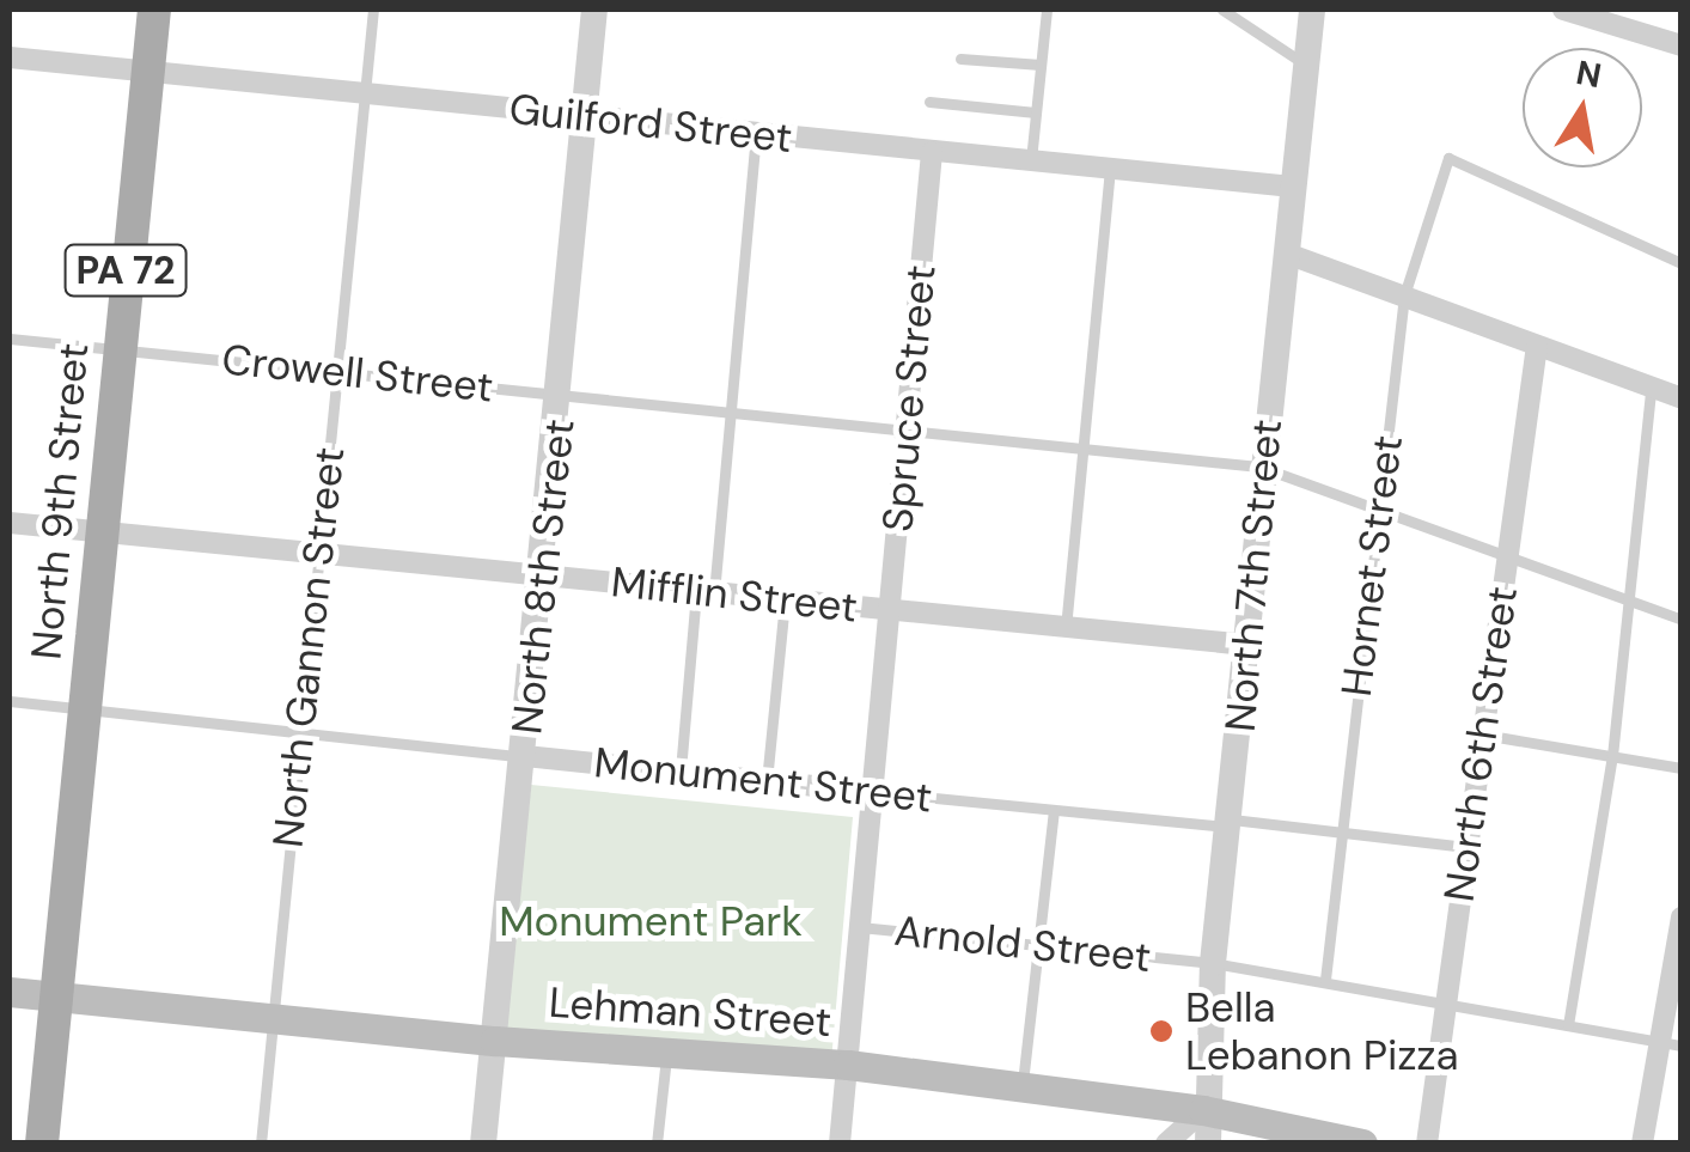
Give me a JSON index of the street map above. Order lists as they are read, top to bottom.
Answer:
{
  "streets": {
    "main road": ["PA 72", "North 9th Street", "Lehman Street"],
    "street": [
      "Guilford Street",
      "Spruce Street",
      "North 7th Street",
      "North 8th Street",
      "Mifflin Street",
      "North 6th Street",
      "Monument Street"
    ],
    "lane": [
      "Crowell Street",
      "Hornet Street",
      "North Gannon Street",
      "Arnold Street"
    ]
  },
  "crossings": [
    ["Guilford Street", "Spruce Street"],
    ["Guilford Street", "North 9th Street"],
    ["Guilford Street", "North 7th Street"],
    ["Guilford Street", "North 8th Street"],
    ["Guilford Street", "North Gannon Street"],
    ["Crowell Street", "Spruce Street"],
    ["Crowell Street", "North 9th Street"],
    ["Crowell Street", "Hornet Street"],
    ["Crowell Street", "North 7th Street"],
    ["Crowell Street", "North 8th Street"],
    ["Crowell Street", "North Gannon Street"],
    ["Crowell Street", "North 6th Street"],
    ["Spruce Street", "Mifflin Street"],
    ["Spruce Street", "Monument Street"],
    ["Spruce Street", "Arnold Street"],
    ["Spruce Street", "Lehman Street"],
    ["North 9th Street", "Mifflin Street"],
    ["North 9th Street", "Monument Street"],
    ["North 9th Street", "Lehman Street"],
    ["Hornet Street", "Monument Street"],
    ["Hornet Street", "Arnold Street"],
    ["North 7th Street", "Mifflin Street"],
    ["North 7th Street", "Monument Street"],
    ["North 7th Street", "Arnold Street"],
    ["North 7th Street", "Lehman Street"],
    ["North 8th Street", "Mifflin Street"],
    ["North 8th Street", "Monument Street"],
    ["North 8th Street", "Lehman Street"],
    ["Mifflin Street", "North Gannon Street"],
    ["North Gannon Street", "Monument Street"],
    ["North Gannon Street", "Lehman Street"],
    ["North 6th Street", "Monument Street"],
    ["North 6th Street", "Arnold Street"]
  ],
  "parks": ["Monument Park"],
  "places": ["Bella Lebanon Pizza"],
  "north": "top"
}
